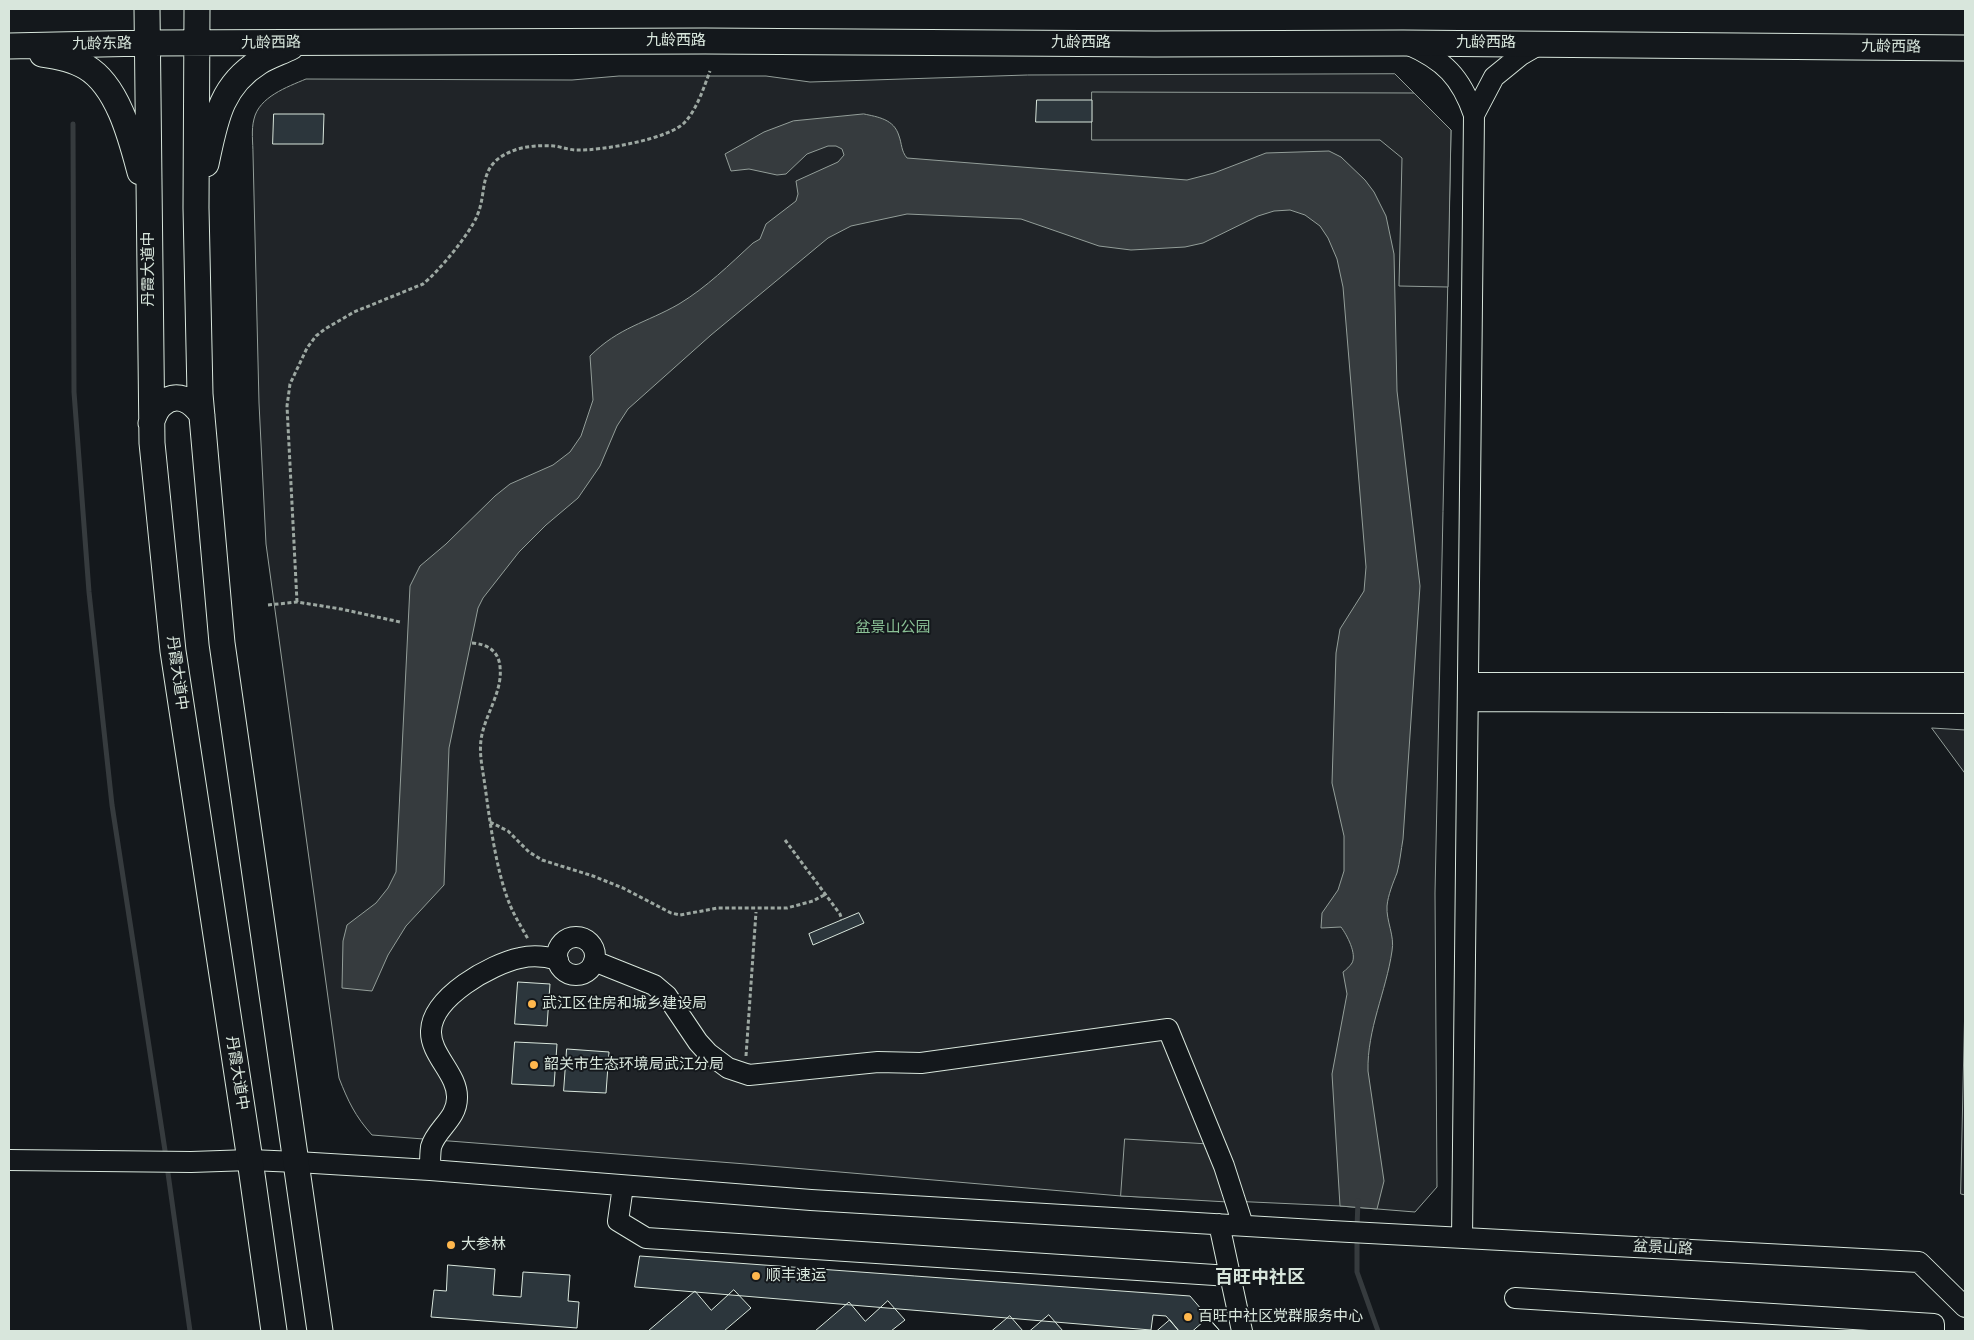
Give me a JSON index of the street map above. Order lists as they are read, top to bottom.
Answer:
{
  "streets": {
    "main road": ["九龄西路", "九龄东路", "丹霞大道中"],
    "street": ["盆景山路"]
  },
  "crossings": [
    ["九龄西路", "九龄东路"],
    ["九龄东路", "丹霞大道中"],
    ["丹霞大道中", "盆景山路"]
  ],
  "districts": ["百旺中社区"],
  "parks": ["盆景山公园"],
  "places": [
    "武江区住房和城乡建设局",
    "韶关市生态环境局武江分局",
    "大参林",
    "顺丰速运",
    "百旺中社区党群服务中心"
  ]
}
